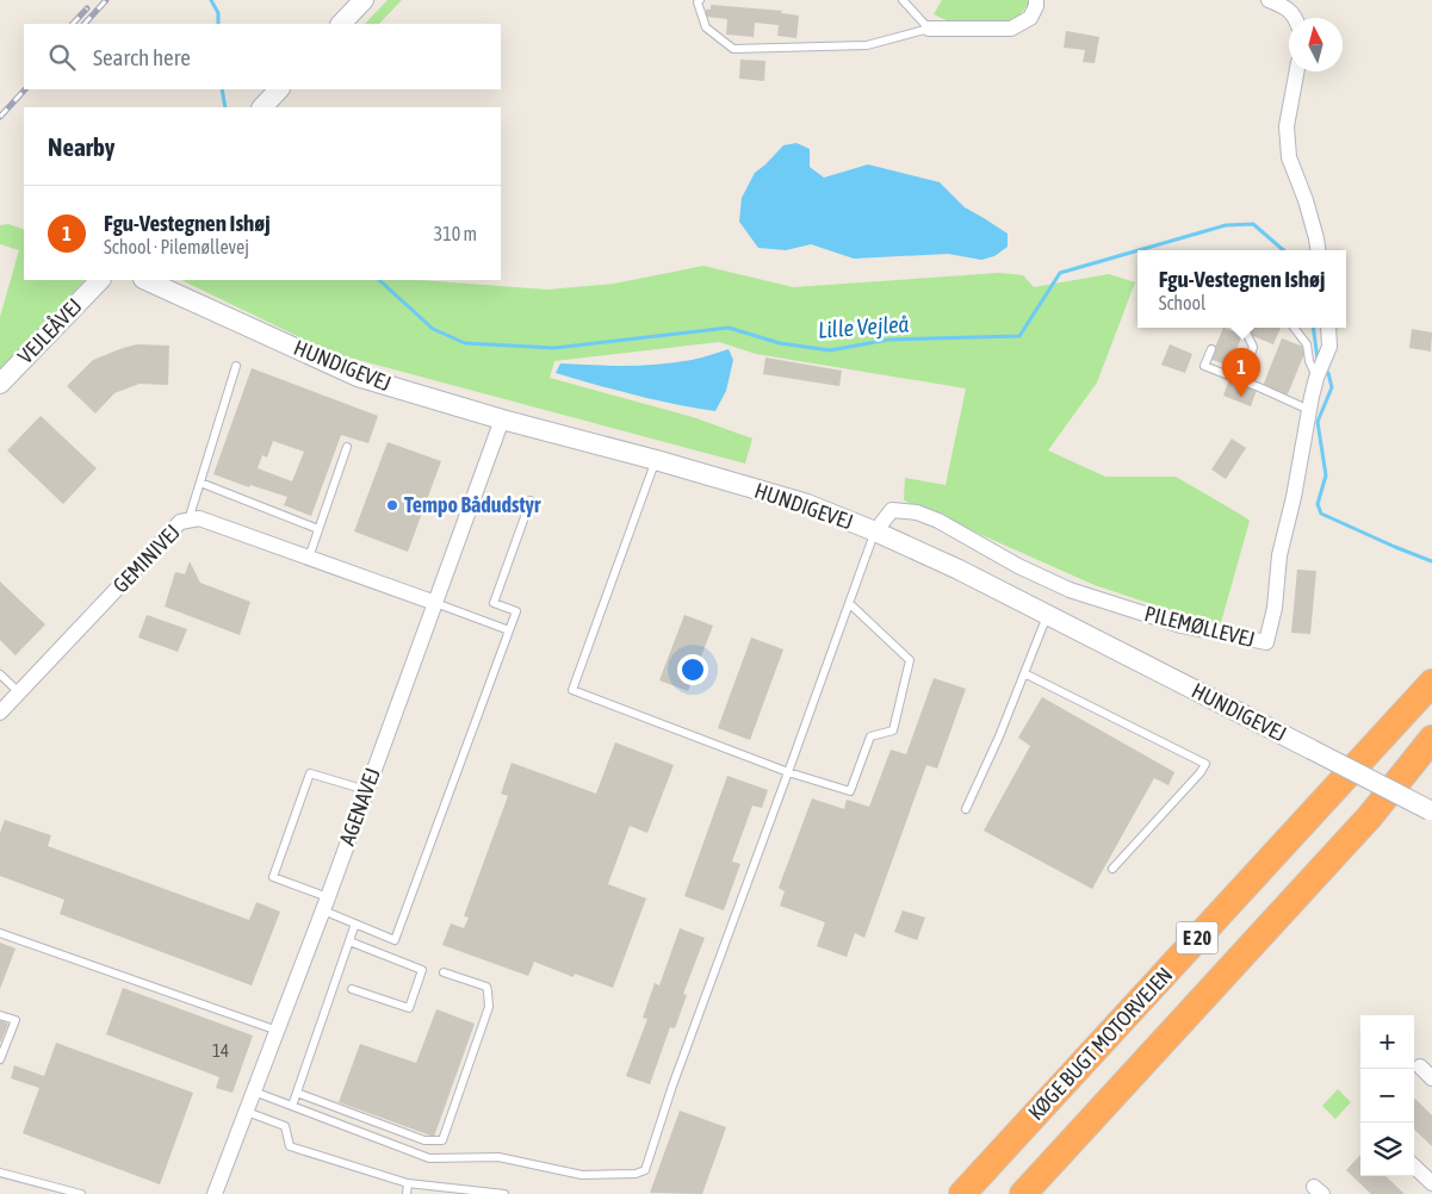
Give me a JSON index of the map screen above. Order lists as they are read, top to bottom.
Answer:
{
  "streets": {
    "highway": ["E 20", "KØGE BUGT MOTORVEJEN"],
    "street": [
      "VEJLEÅVEJ",
      "HUNDIGEVEJ",
      "GEMINIVEJ",
      "PILEMØLLEVEJ",
      "AGENAVEJ"
    ]
  },
  "crossings": [
    ["HUNDIGEVEJ", "PILEMØLLEVEJ"],
    ["HUNDIGEVEJ", "AGENAVEJ"],
    ["GEMINIVEJ", "AGENAVEJ"]
  ],
  "water": ["Lille Vejleå"],
  "places": ["Tempo Bådudstyr"],
  "house_numbers": ["14"],
  "north": "top",
  "page": {
    "search": "Search here",
    "heading": "Nearby",
    "list": [
      {
        "mark": "1",
        "name": "Fgu-Vestegnen Ishøj",
        "note": "School · Pilemøllevej",
        "value": "310 m"
      }
    ],
    "popup": ["Fgu-Vestegnen Ishøj", "School"],
    "pins": "1",
    "map_buttons": ["+", "−"]
  }
}
